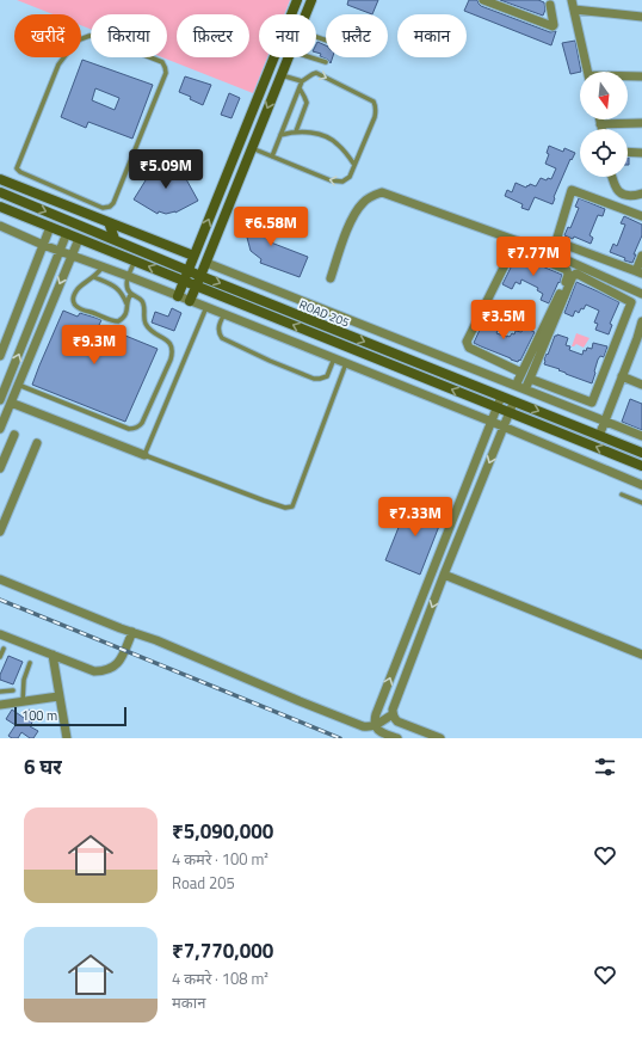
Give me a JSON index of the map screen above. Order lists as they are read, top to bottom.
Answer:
{
  "streets": {
    "main road": ["ROAD 205"]
  },
  "scale_bar": "100 m",
  "north": "bottom",
  "page": {
    "chip": [
      "खरीदें",
      "किराया",
      "फ़िल्टर",
      "नया",
      "फ़्लैट",
      "मकान"
    ],
    "price": [
      "₹5.09M",
      "₹6.58M",
      "₹7.77M",
      "₹3.5M",
      "₹9.3M",
      "₹7.33M"
    ],
    "scale": "100 m",
    "heading": "6 घर",
    "list": [
      {
        "name": "₹5,090,000",
        "note": "4 कमरे · 100 m² · Road 205"
      },
      {
        "name": "₹7,770,000",
        "note": "4 कमरे · 108 m² · मकान"
      }
    ]
  }
}
